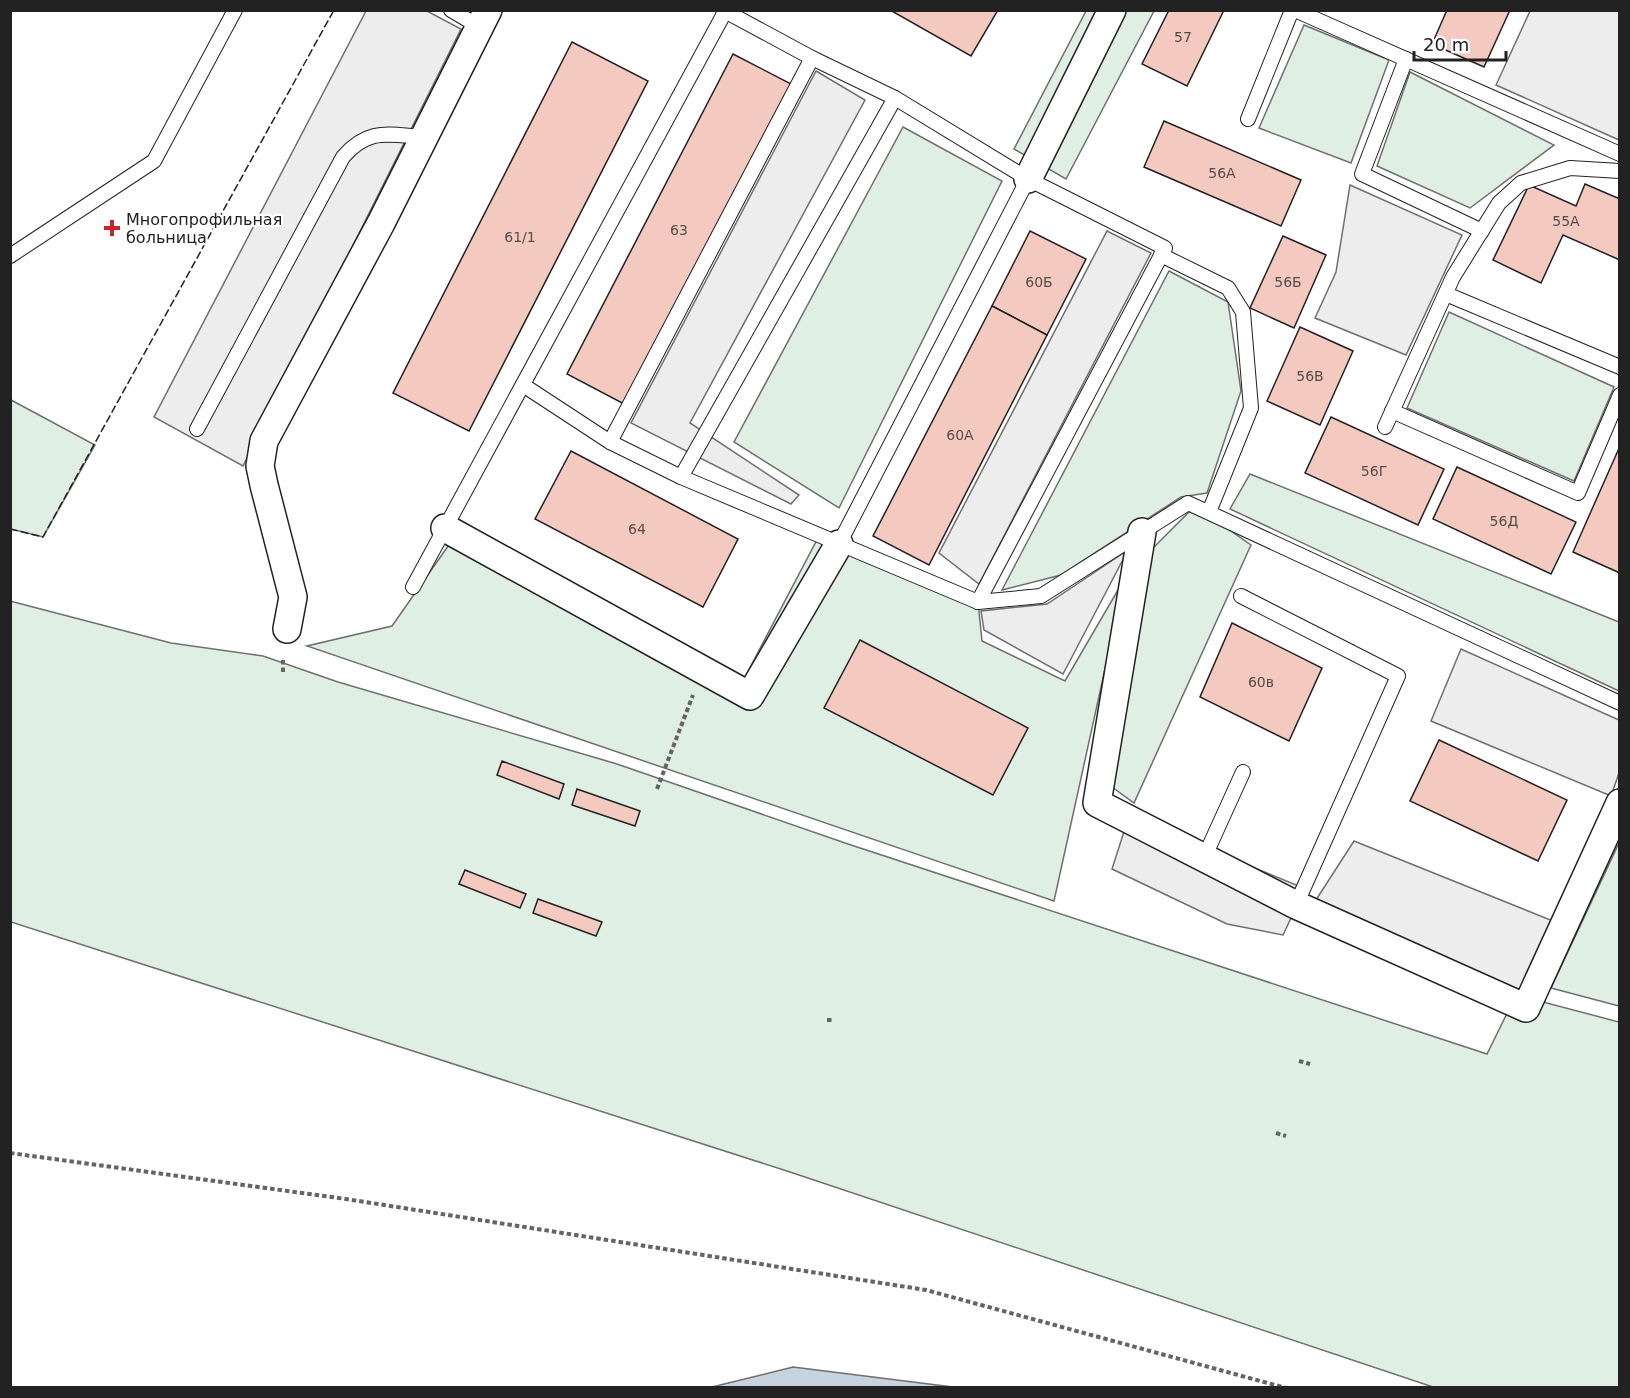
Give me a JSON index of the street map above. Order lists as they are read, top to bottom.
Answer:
{
  "places": {
    "health": ["Многопрофильная больница"]
  },
  "house_numbers": [
    "57",
    "56А",
    "55А",
    "63",
    "61/1",
    "60Б",
    "56Б",
    "56В",
    "60А",
    "56Г",
    "56Д",
    "64",
    "60в"
  ],
  "scale_bar": "20 m"
}
